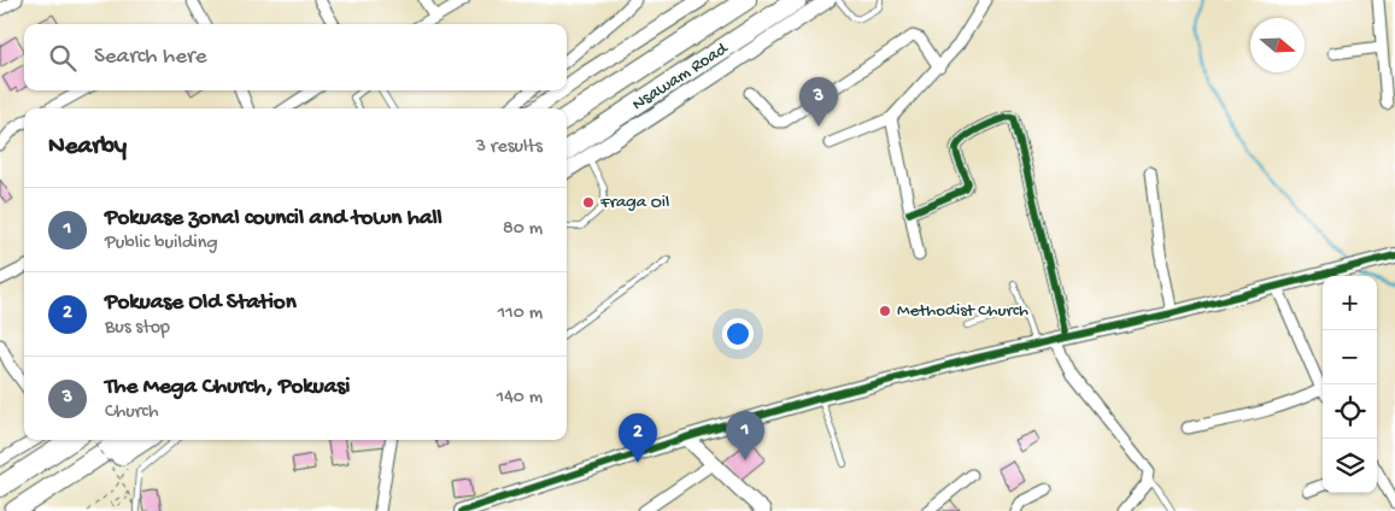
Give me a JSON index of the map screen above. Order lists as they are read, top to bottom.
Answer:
{
  "streets": {
    "highway": ["Nsawam Road"]
  },
  "places": ["Fraga Oil", "Methodist Church"],
  "north": "right",
  "page": {
    "search": "Search here",
    "pins": ["3", "1", "2"],
    "heading": ["Nearby", "3 results"],
    "list": [
      {
        "mark": "1",
        "name": "Pokuase zonal council and town hall",
        "note": "Public building",
        "value": "80 m"
      },
      {
        "mark": "2",
        "name": "Pokuase Old Station",
        "note": "Bus stop",
        "value": "110 m"
      },
      {
        "mark": "3",
        "name": "The Mega Church, Pokuasi",
        "note": "Church",
        "value": "140 m"
      }
    ],
    "map_buttons": ["+", "−"]
  }
}
